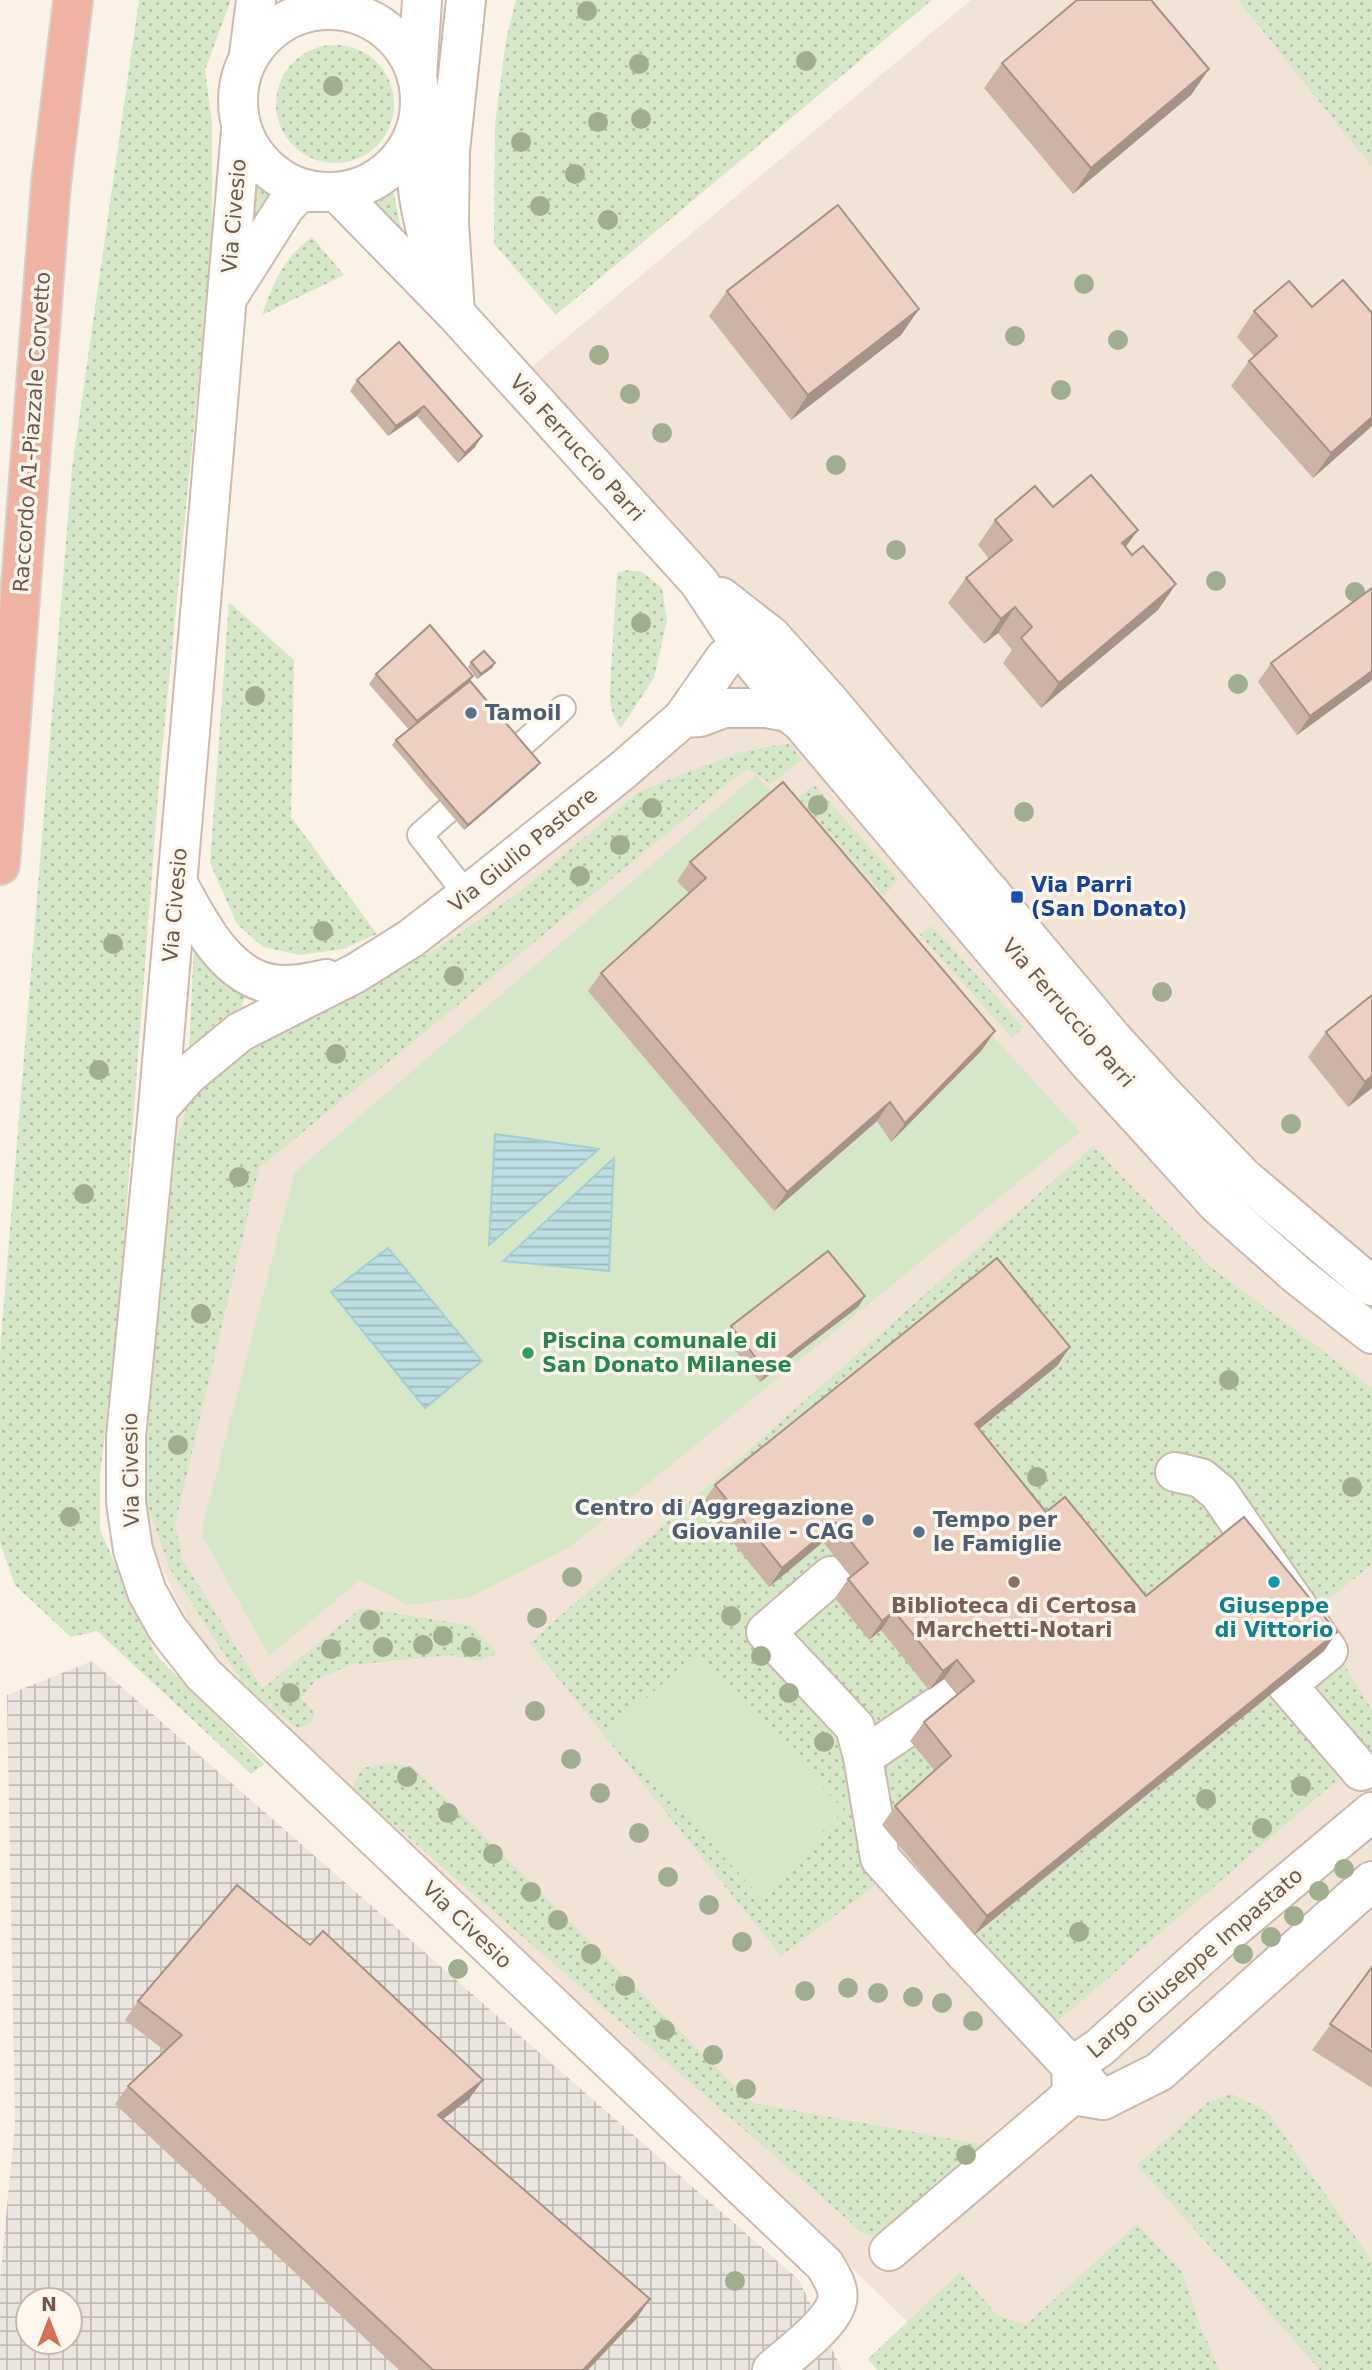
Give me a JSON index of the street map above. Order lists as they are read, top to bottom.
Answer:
{
  "streets": {
    "highway": ["Raccordo A1-Piazzale Corvetto"],
    "street": [
      "Via Civesio",
      "Via Ferruccio Parri",
      "Via Giulio Pastore",
      "Largo Giuseppe Impastato"
    ]
  },
  "crossings": [
    ["Via Civesio", "Via Ferruccio Parri"],
    ["Via Civesio", "Via Giulio Pastore"],
    ["Via Ferruccio Parri", "Via Giulio Pastore"]
  ],
  "places": {
    "other": [
      "Tamoil",
      "Piscina comunale di San Donato Milanese",
      "Centro di Aggregazione Giovanile - CAG",
      "Tempo per le Famiglie",
      "Biblioteca di Certosa Marchetti-Notari",
      "Giuseppe di Vittorio"
    ],
    "transit": ["Via Parri (San Donato)"]
  },
  "north": "top"
}
